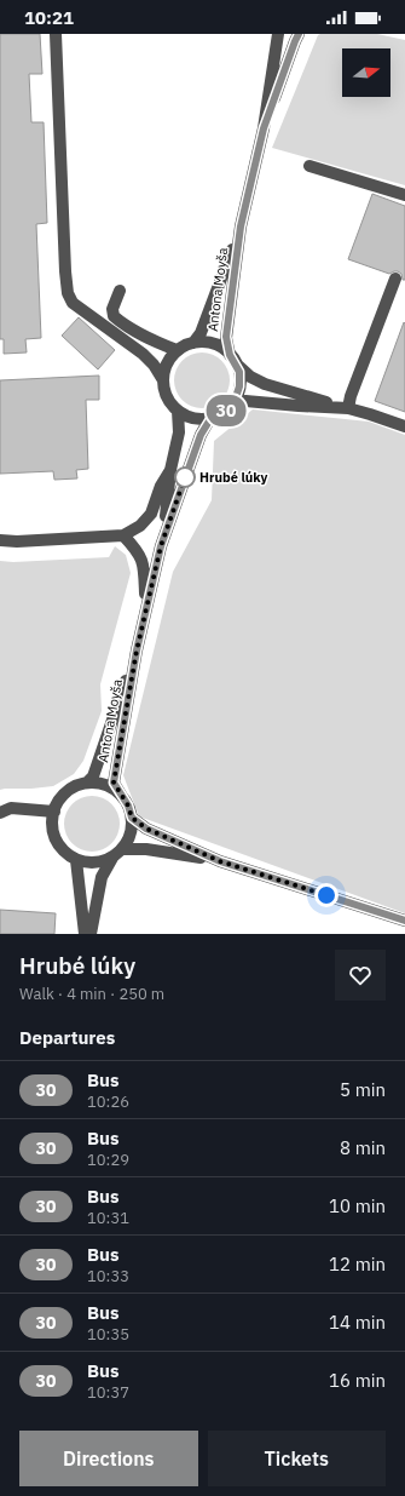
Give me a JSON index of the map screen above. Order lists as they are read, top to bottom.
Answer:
{
  "streets": {
    "street": ["Antona Moyša"]
  },
  "places": ["Hrubé lúky"],
  "lines": ["bus line 30"],
  "north": "right",
  "page": {
    "status": "10:21",
    "on_map": "30",
    "heading": [
      ["Hrubé lúky", "Walk · 4 min · 250 m"],
      "Departures"
    ],
    "list": [
      {
        "mark": "30",
        "name": "Bus",
        "note": "10:26",
        "value": "5 min"
      },
      {
        "mark": "30",
        "name": "Bus",
        "note": "10:29",
        "value": "8 min"
      },
      {
        "mark": "30",
        "name": "Bus",
        "note": "10:31",
        "value": "10 min"
      },
      {
        "mark": "30",
        "name": "Bus",
        "note": "10:33",
        "value": "12 min"
      },
      {
        "mark": "30",
        "name": "Bus",
        "note": "10:35",
        "value": "14 min"
      },
      {
        "mark": "30",
        "name": "Bus",
        "note": "10:37",
        "value": "16 min"
      }
    ],
    "buttons": ["Directions", "Tickets"]
  }
}
